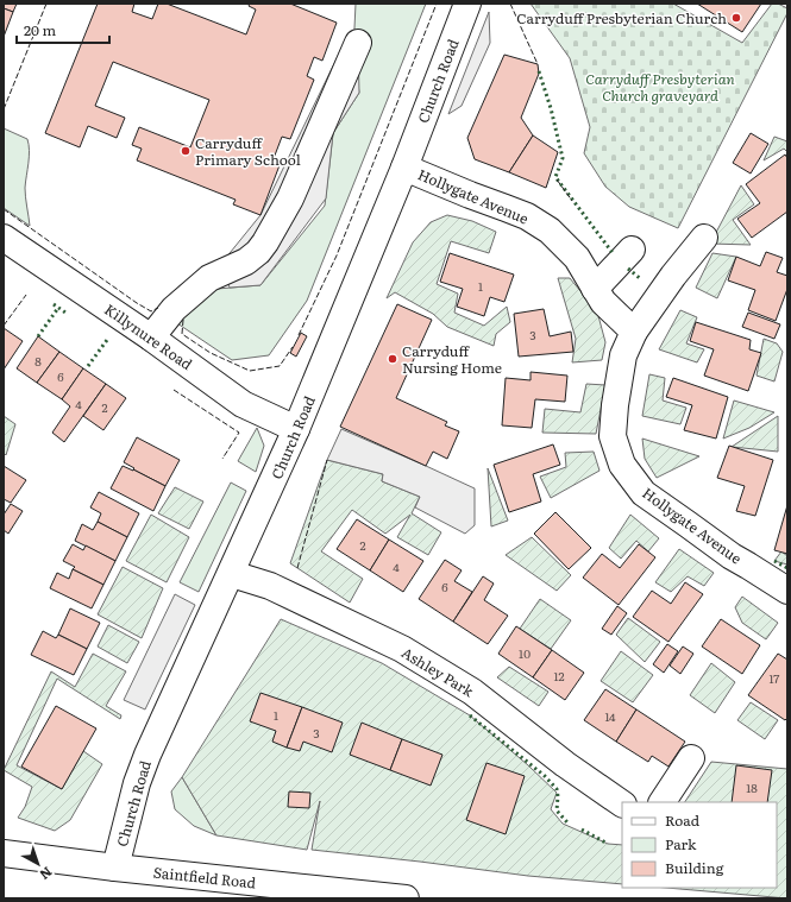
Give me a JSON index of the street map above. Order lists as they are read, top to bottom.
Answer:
{
  "streets": {
    "main road": [
      "Church Road",
      "Hollygate Avenue",
      "Killynure Road",
      "Ashley Park",
      "Saintfield Road"
    ]
  },
  "crossings": [
    ["Church Road", "Hollygate Avenue"],
    ["Church Road", "Killynure Road"],
    ["Church Road", "Ashley Park"],
    ["Church Road", "Saintfield Road"]
  ],
  "parks": ["Carryduff Presbyterian Church graveyard"],
  "places": ["Carryduff Presbyterian Church", "Carryduff Primary School", "Carryduff Nursing Home"],
  "house_numbers": [
    "1",
    "3",
    "8",
    "6",
    "4",
    "2",
    "2",
    "4",
    "6",
    "10",
    "12",
    "17",
    "1",
    "14",
    "3",
    "18"
  ],
  "legend": ["Road", "Park", "Building"],
  "scale_bar": "20 m",
  "north": "bottom right"
}
